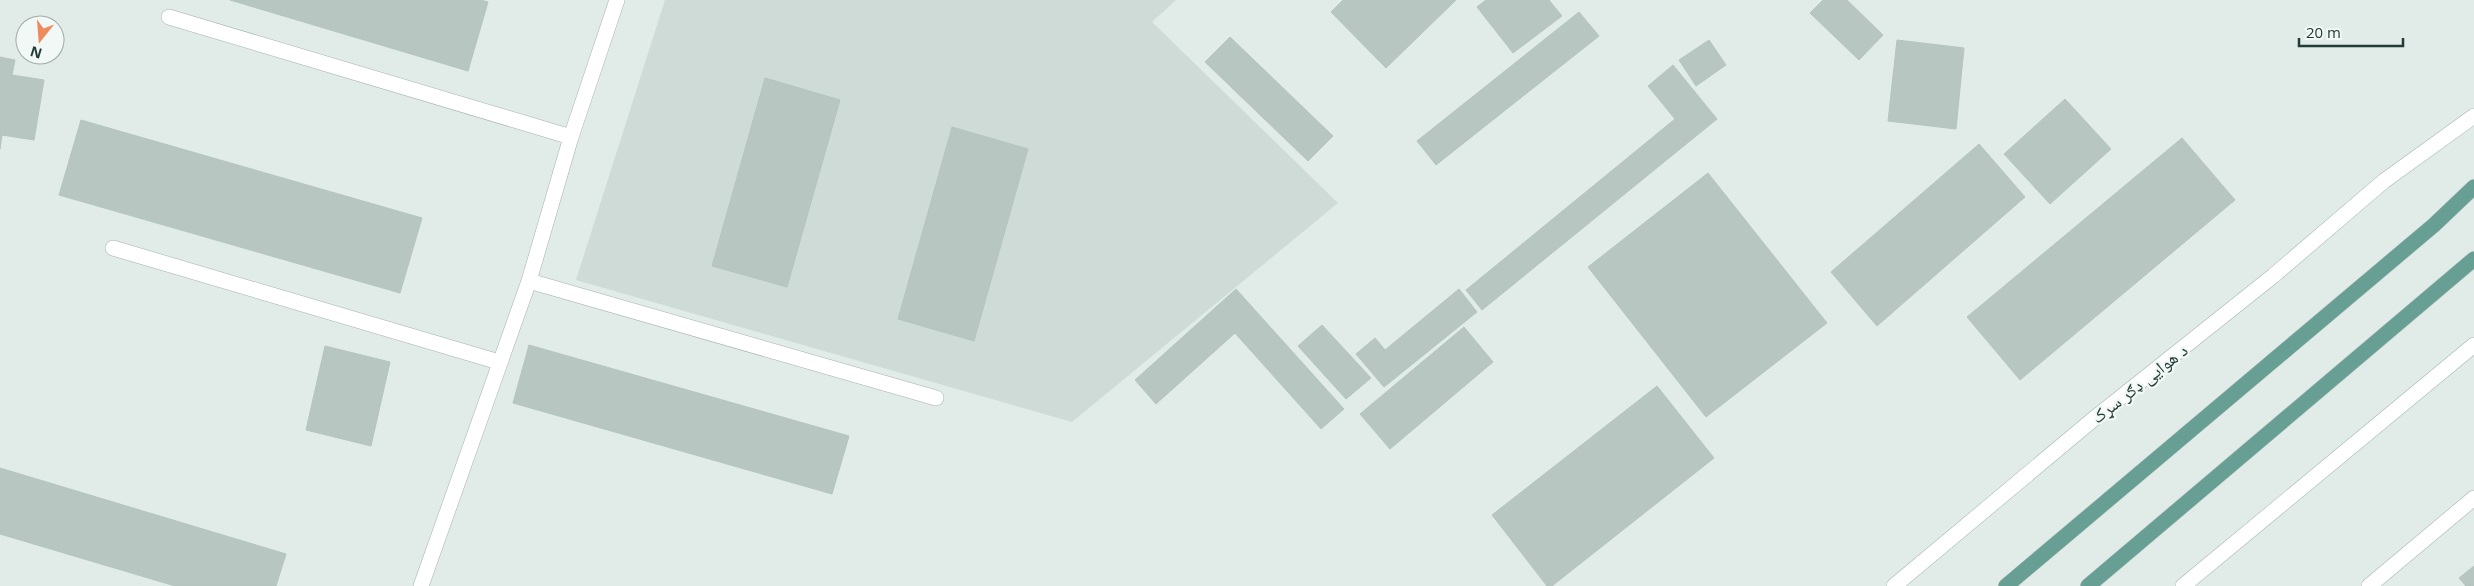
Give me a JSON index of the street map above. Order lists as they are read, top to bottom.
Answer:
{
  "streets": {
    "street": ["د هوایی ډګر سړک"]
  },
  "scale_bar": "20 m",
  "north": "bottom"
}
